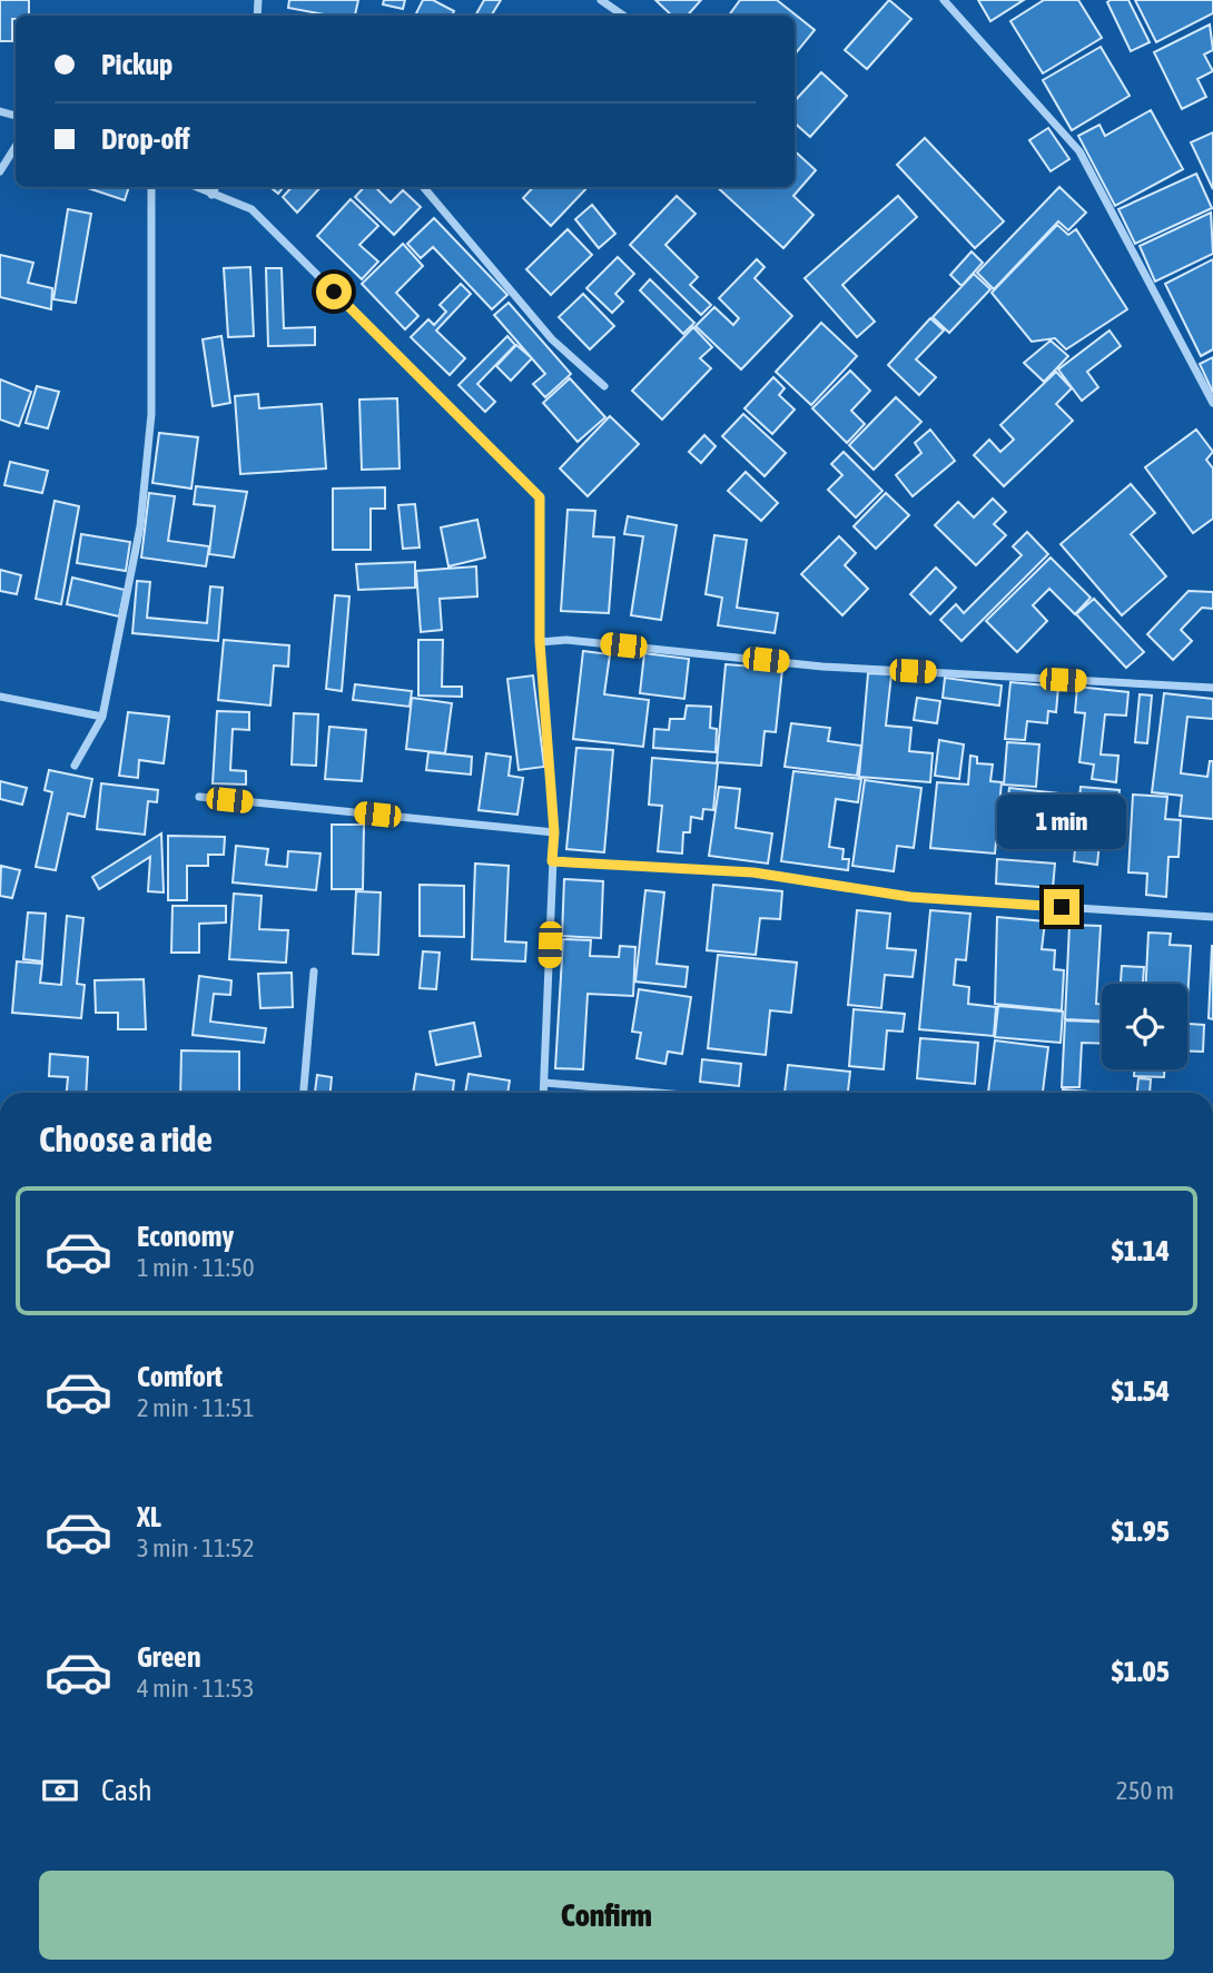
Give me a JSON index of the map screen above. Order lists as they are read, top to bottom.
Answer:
{
  "page": {
    "banner": ["Pickup", "Drop-off"],
    "bubble": "1 min",
    "heading": "Choose a ride",
    "list": [
      {
        "name": "Economy",
        "note": "1 min · 11:50",
        "value": "$1.14"
      },
      {
        "name": "Comfort",
        "note": "2 min · 11:51",
        "value": "$1.54"
      },
      {
        "name": "XL",
        "note": "3 min · 11:52",
        "value": "$1.95"
      },
      {
        "name": "Green",
        "note": "4 min · 11:53",
        "value": "$1.05"
      }
    ],
    "pay": ["Cash", "250 m"],
    "buttons": "Confirm"
  }
}
